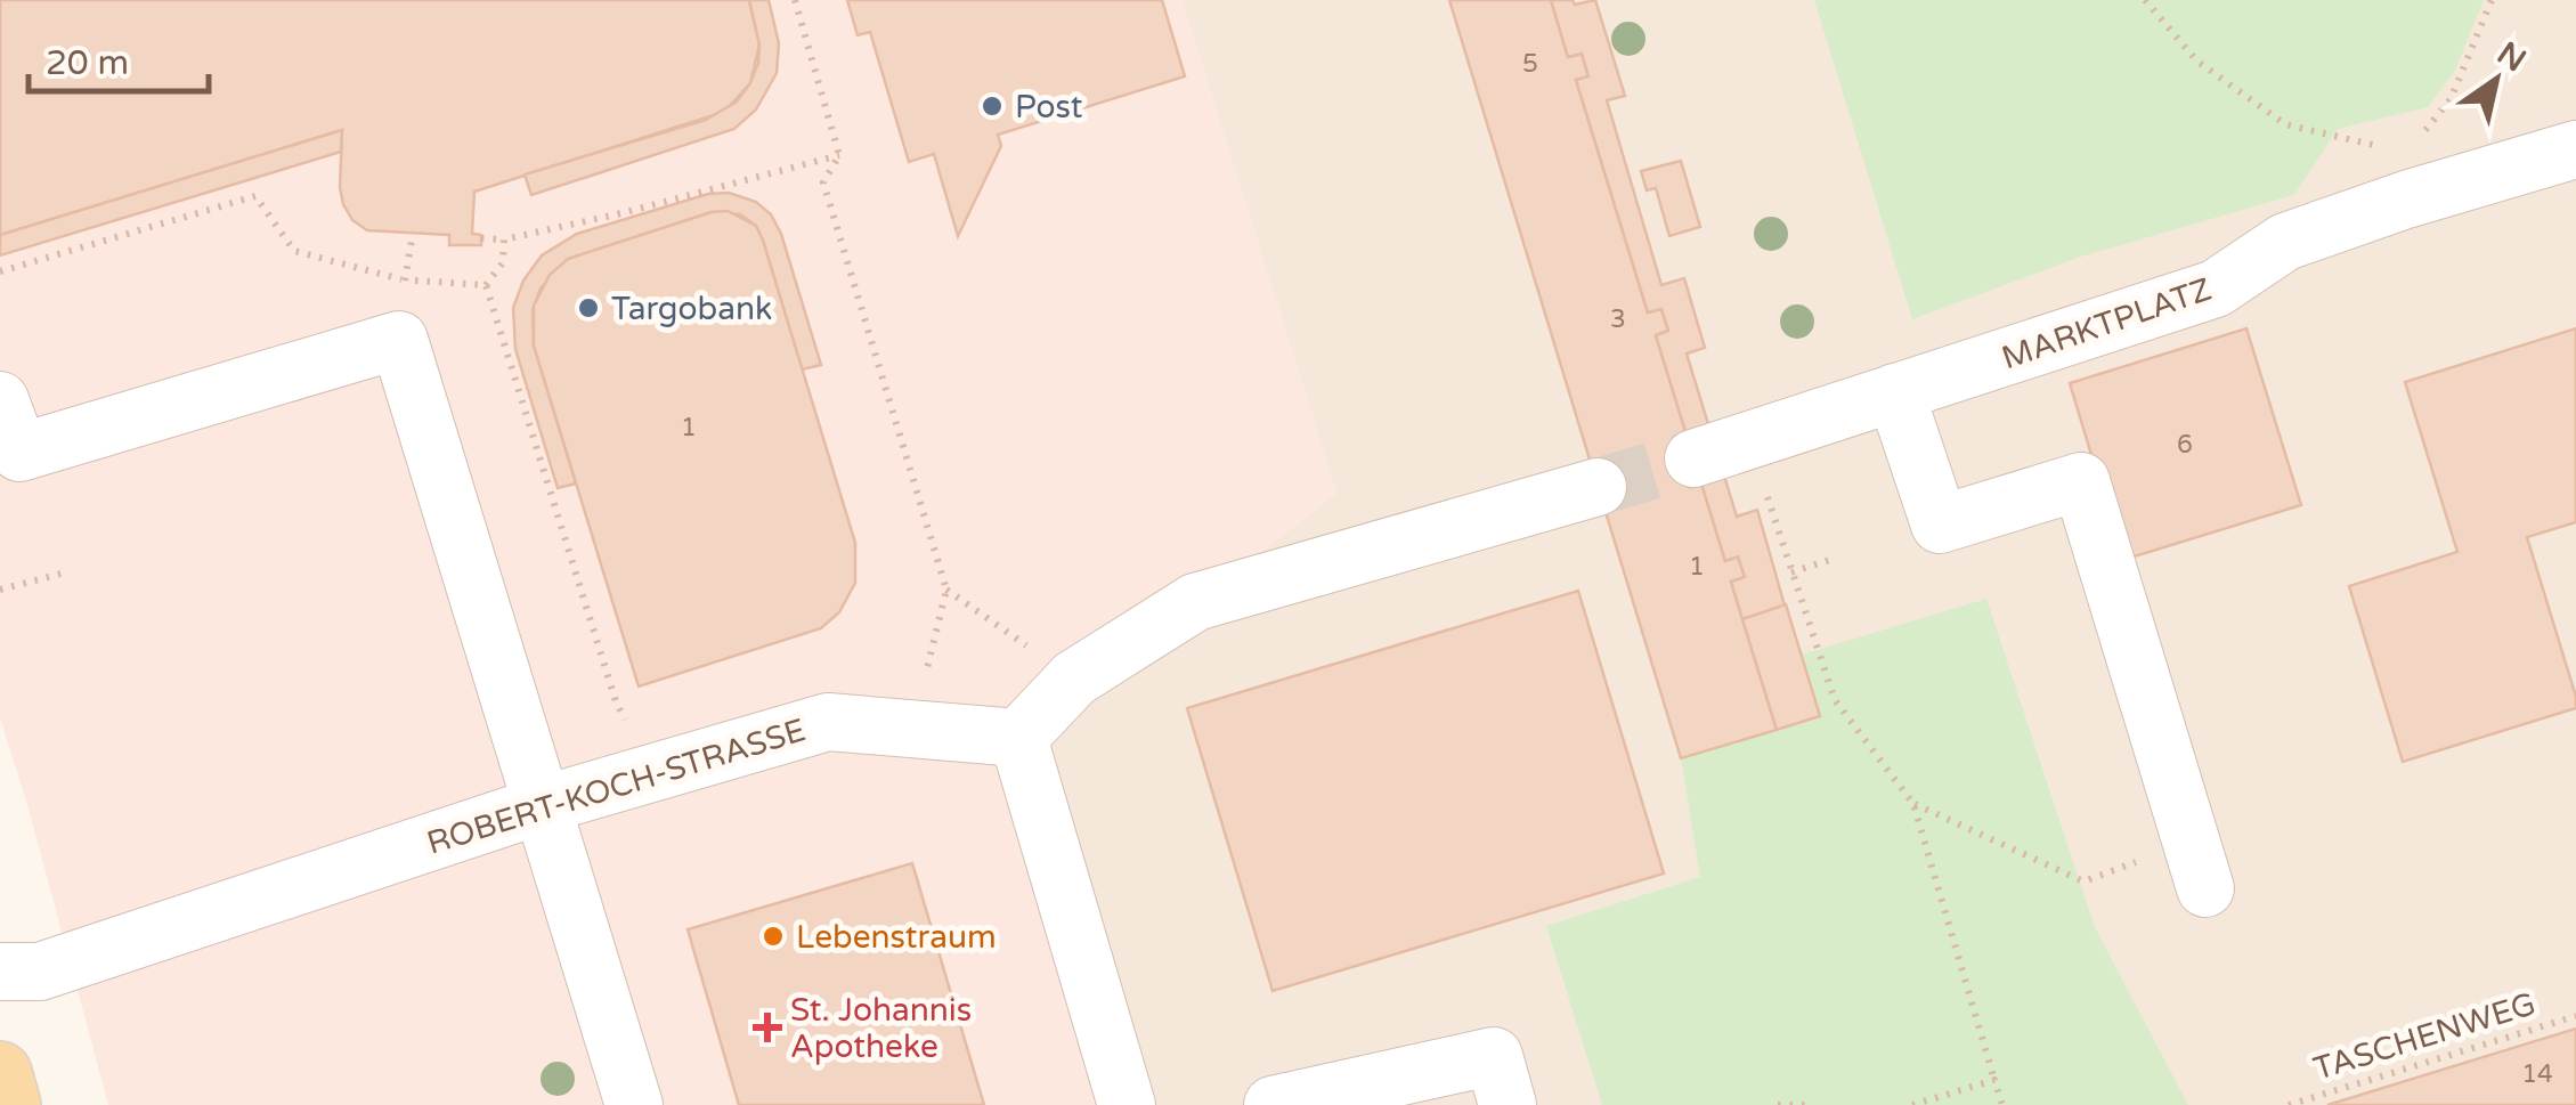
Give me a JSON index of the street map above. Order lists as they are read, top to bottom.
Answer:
{
  "streets": {
    "street": ["MARKTPLATZ", "ROBERT-KOCH-STRASSE"],
    "path": ["TASCHENWEG"]
  },
  "places": {
    "other": ["Post", "Targobank", "Lebenstraum"],
    "health": ["St. Johannis Apotheke"]
  },
  "house_numbers": [
    "5",
    "3",
    "1",
    "6",
    "1",
    "14"
  ],
  "scale_bar": "20 m",
  "north": "top right"
}
